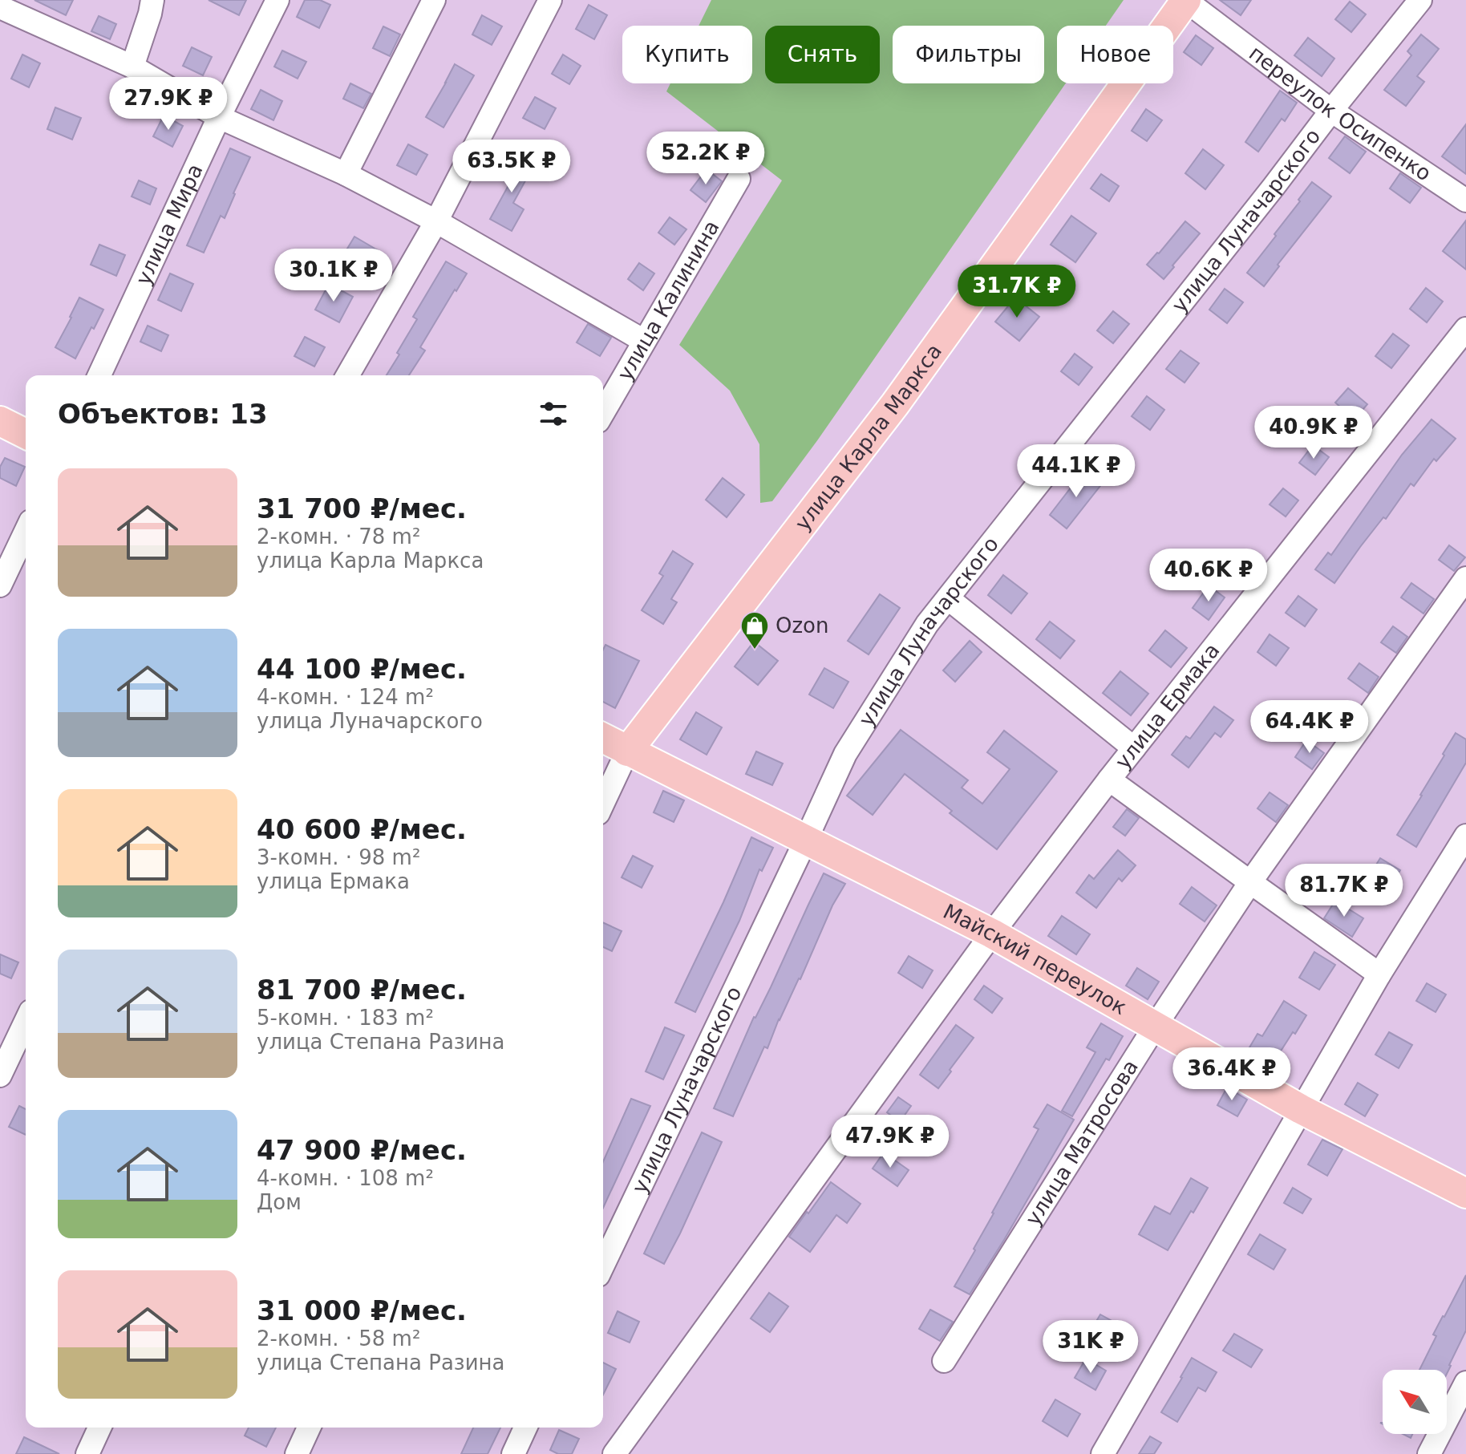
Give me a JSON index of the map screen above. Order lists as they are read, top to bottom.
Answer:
{
  "streets": {
    "main road": ["улица Карла Маркса", "Майский переулок"],
    "street": [
      "переулок Осипенко",
      "улица Луначарского",
      "улица Мира",
      "улица Калинина",
      "улица Ермака",
      "улица Матросова"
    ]
  },
  "crossings": [
    ["переулок Осипенко", "улица Луначарского"],
    ["переулок Осипенко", "улица Карла Маркса"],
    ["улица Луначарского", "Майский переулок"],
    ["улица Карла Маркса", "Майский переулок"],
    ["улица Ермака", "Майский переулок"],
    ["Майский переулок", "улица Матросова"]
  ],
  "places": {
    "shop": ["Ozon"]
  },
  "north": "top left",
  "page": {
    "chip": [
      "Купить",
      "Снять",
      "Фильтры",
      "Новое"
    ],
    "price": [
      "27.9K ₽",
      "52.2K ₽",
      "63.5K ₽",
      "30.1K ₽",
      "31.7K ₽",
      "40.9K ₽",
      "44.1K ₽",
      "40.6K ₽",
      "64.4K ₽",
      "81.7K ₽",
      "36.4K ₽",
      "47.9K ₽",
      "31K ₽"
    ],
    "heading": "Объектов: 13",
    "list": [
      {
        "name": "31 700 ₽/мес.",
        "note": "2-комн. · 78 m² · улица Карла Маркса"
      },
      {
        "name": "44 100 ₽/мес.",
        "note": "4-комн. · 124 m² · улица Луначарского"
      },
      {
        "name": "40 600 ₽/мес.",
        "note": "3-комн. · 98 m² · улица Ермака"
      },
      {
        "name": "81 700 ₽/мес.",
        "note": "5-комн. · 183 m² · улица Степана Разина"
      },
      {
        "name": "47 900 ₽/мес.",
        "note": "4-комн. · 108 m² · Дом"
      },
      {
        "name": "31 000 ₽/мес.",
        "note": "2-комн. · 58 m² · улица Степана Разина"
      }
    ]
  }
}
